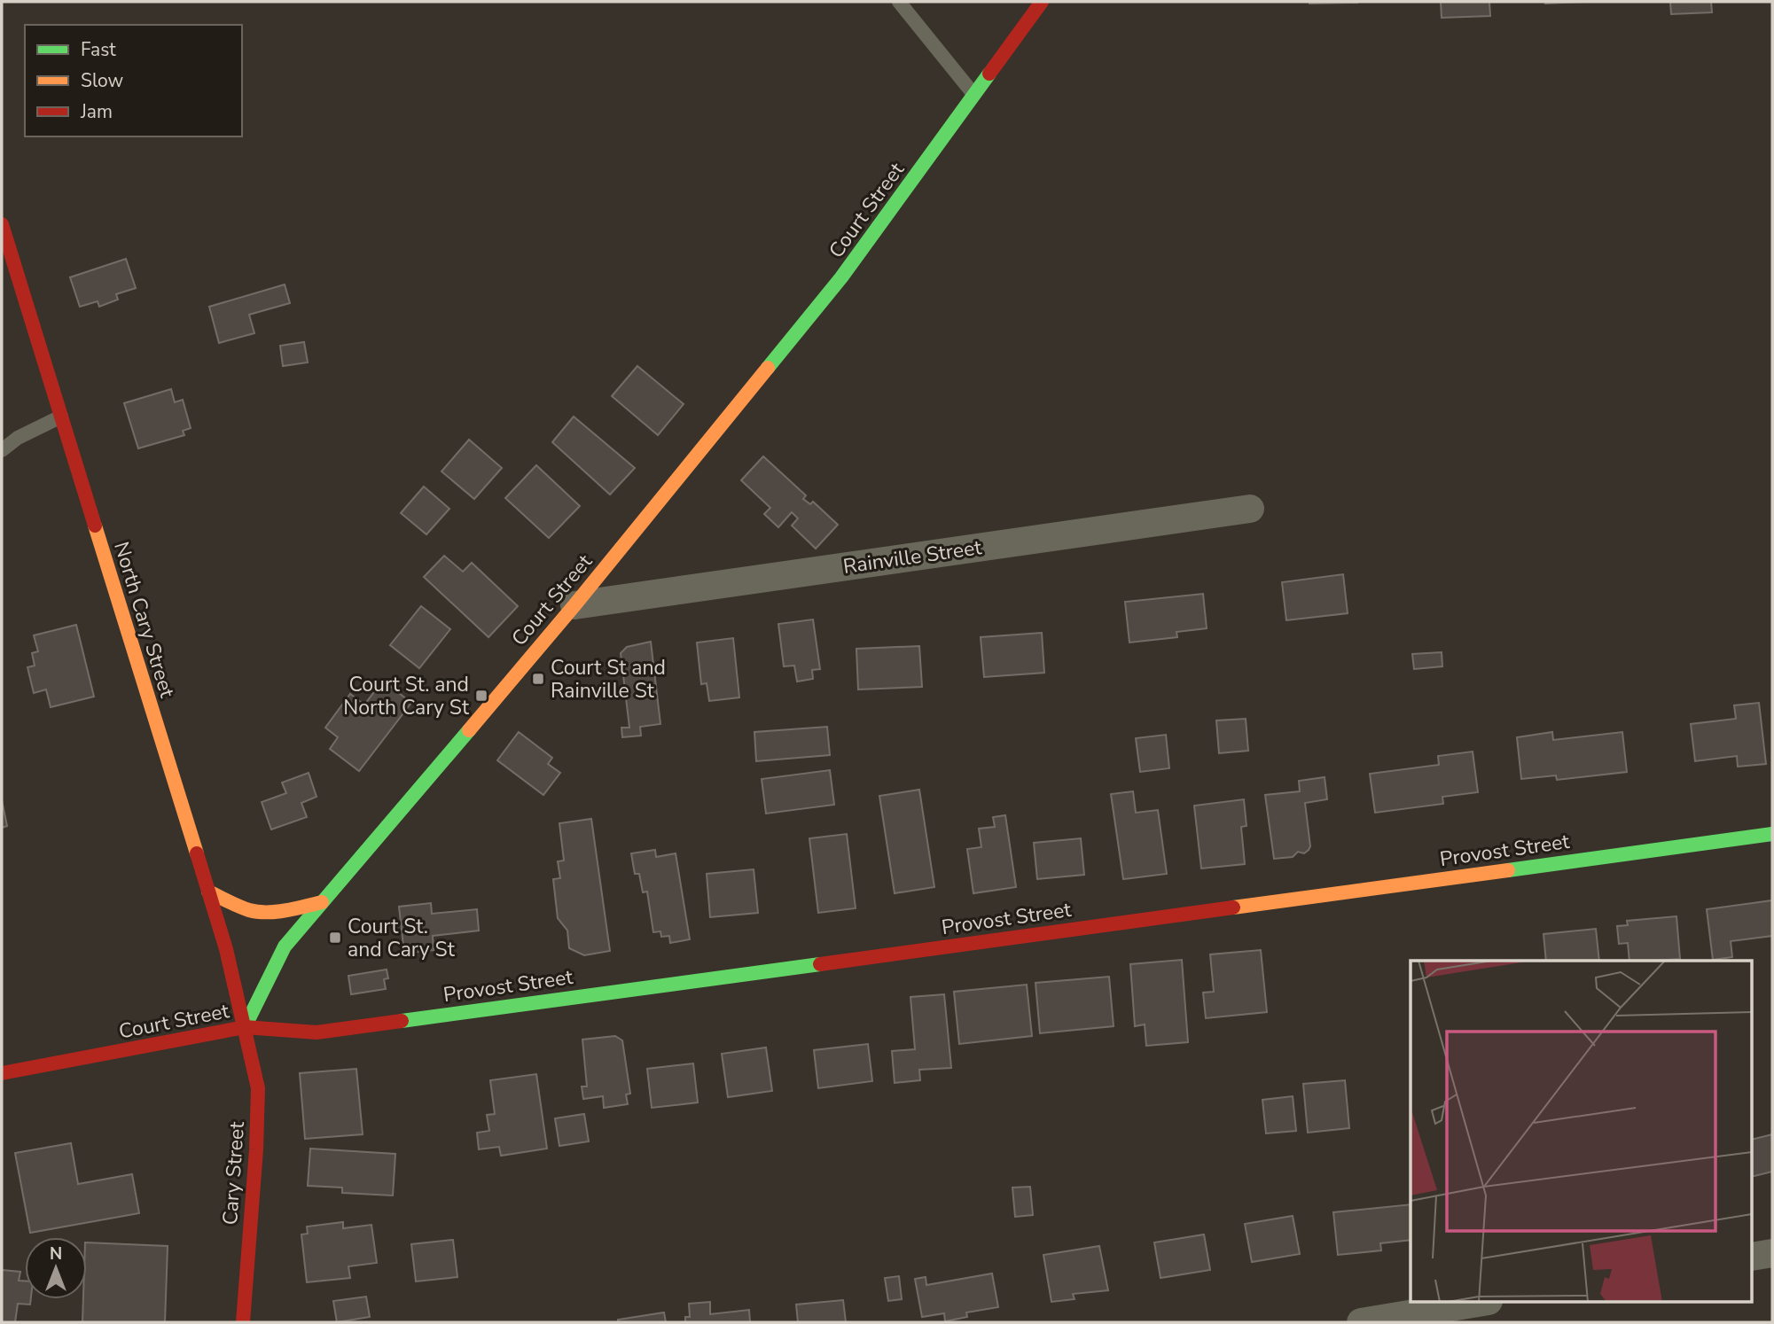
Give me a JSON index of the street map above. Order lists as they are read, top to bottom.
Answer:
{
  "streets": {
    "street": [
      "Court Street",
      "Rainville Street",
      "North Cary Street",
      "Provost Street",
      "Cary Street"
    ]
  },
  "crossings": [
    ["Court Street", "Rainville Street"],
    ["Court Street", "North Cary Street"],
    ["Court Street", "Provost Street"],
    ["Court Street", "Cary Street"],
    ["North Cary Street", "Provost Street"],
    ["North Cary Street", "Cary Street"],
    ["Provost Street", "Cary Street"]
  ],
  "places": {
    "transit": ["Court St and Rainville St", "Court St. and North Cary St", "Court St. and Cary St"]
  },
  "legend": ["Fast", "Slow", "Jam"],
  "north": "top"
}
